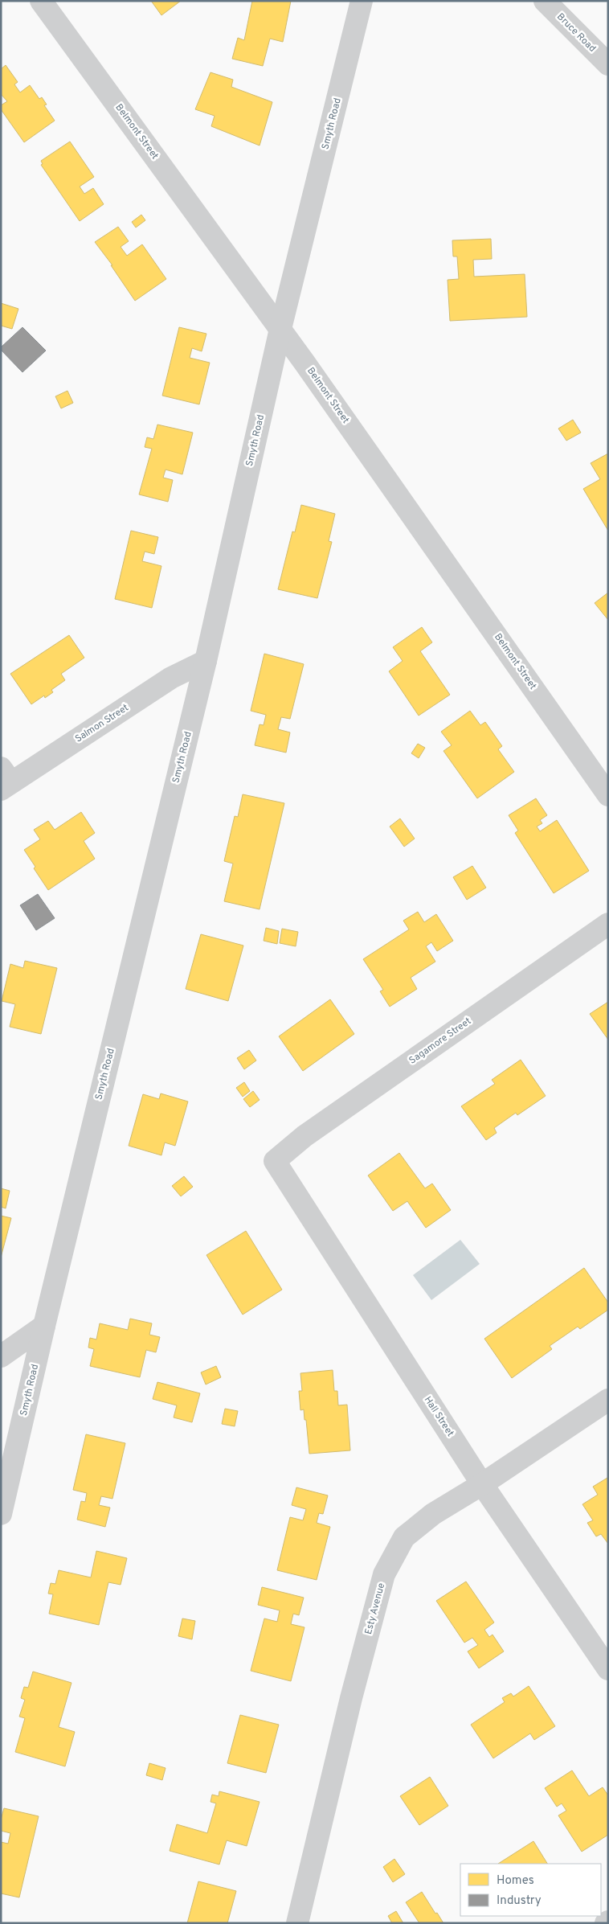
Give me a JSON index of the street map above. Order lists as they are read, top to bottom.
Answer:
{
  "streets": {
    "street": [
      "Bruce Road",
      "Smyth Road",
      "Belmont Street",
      "Salmon Street",
      "Sagamore Street",
      "Hall Street",
      "Esty Avenue"
    ]
  },
  "crossings": [
    ["Smyth Road", "Belmont Street"],
    ["Smyth Road", "Salmon Street"],
    ["Sagamore Street", "Hall Street"],
    ["Hall Street", "Esty Avenue"]
  ],
  "legend": ["Homes", "Industry"]
}
